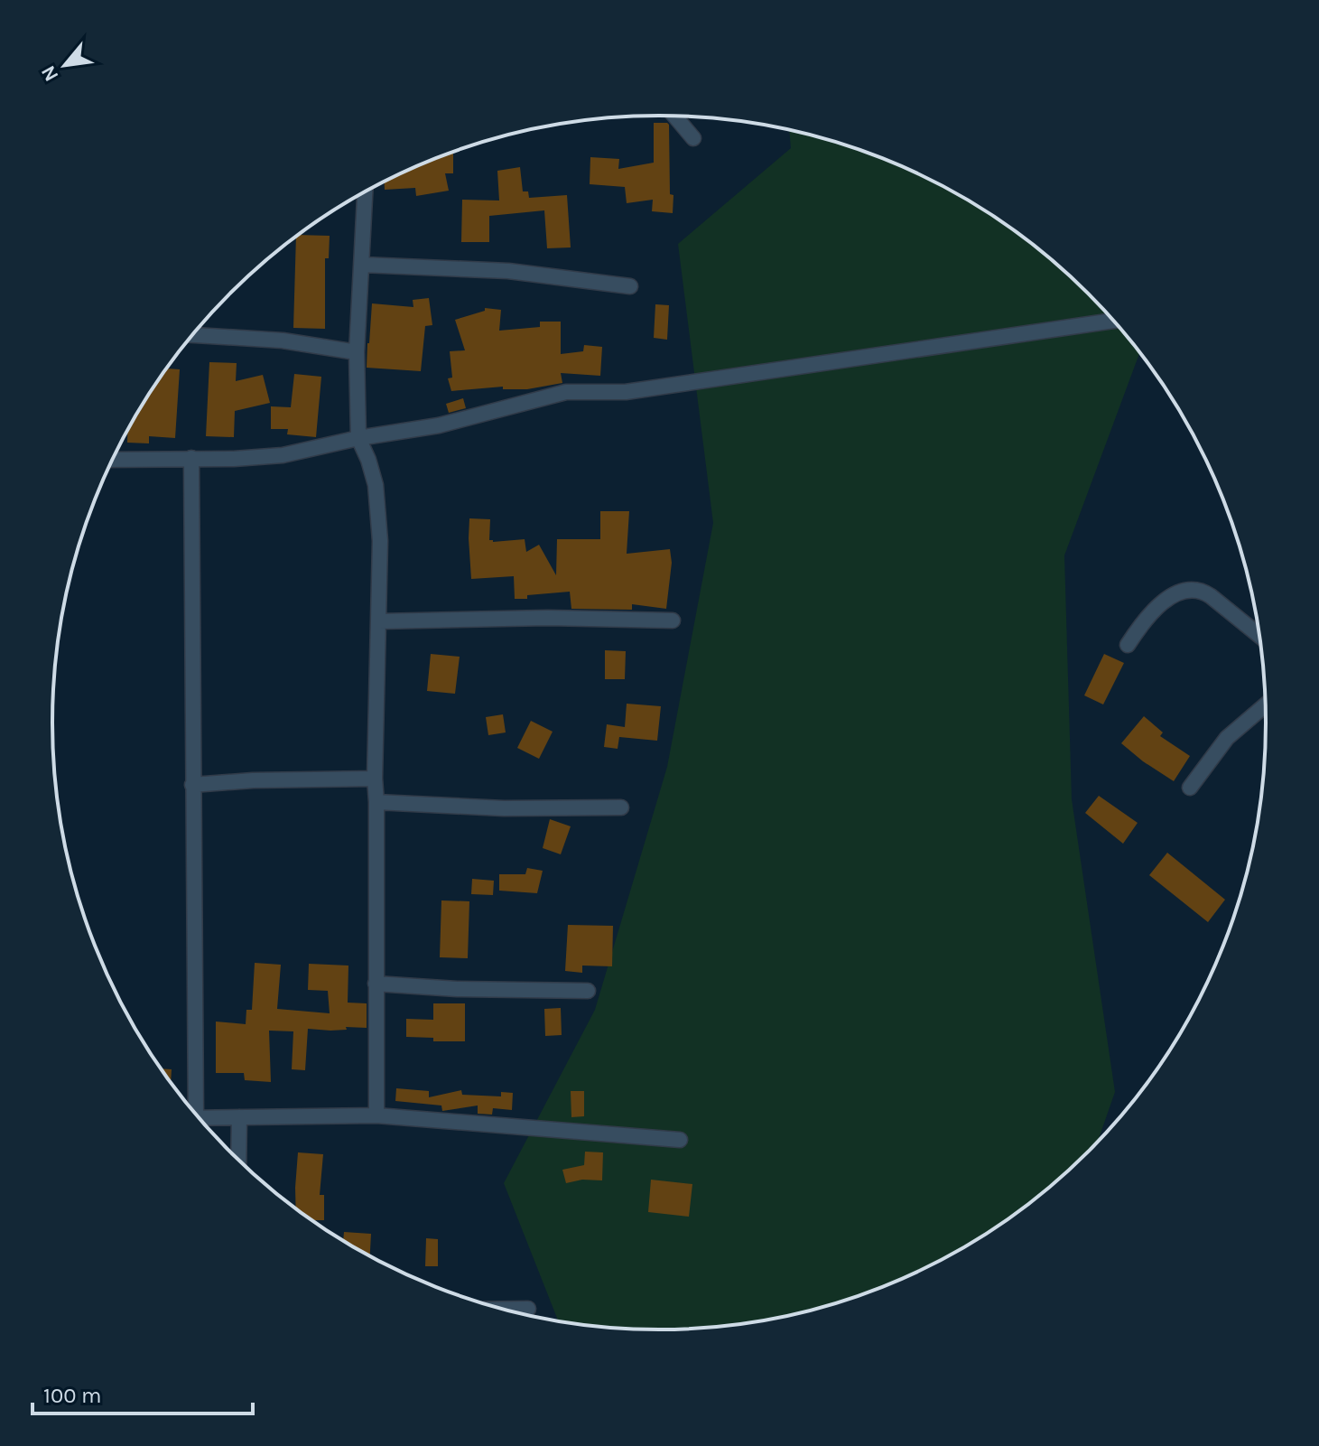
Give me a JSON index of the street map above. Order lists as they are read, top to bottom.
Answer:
{
  "scale_bar": "100 m",
  "north": "bottom left"
}
